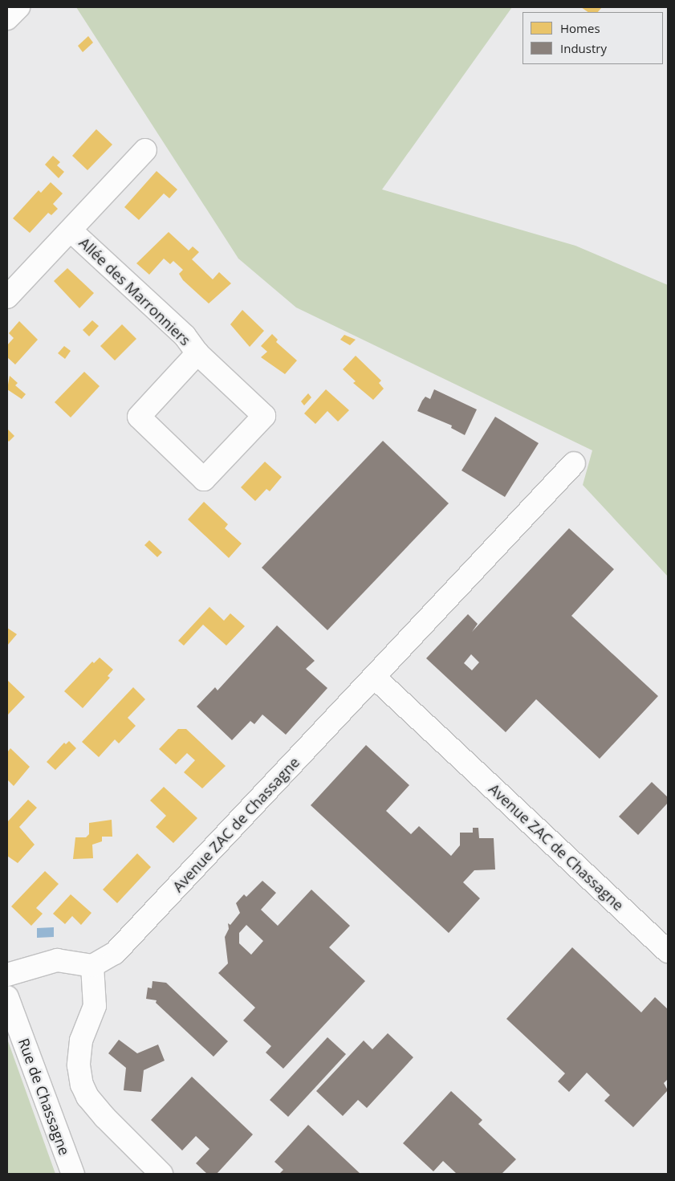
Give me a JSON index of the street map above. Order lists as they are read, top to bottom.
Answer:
{
  "streets": {
    "street": ["Allée des Marronniers", "Avenue ZAC de Chassagne", "Rue de Chassagne"]
  },
  "legend": ["Homes", "Industry"]
}
